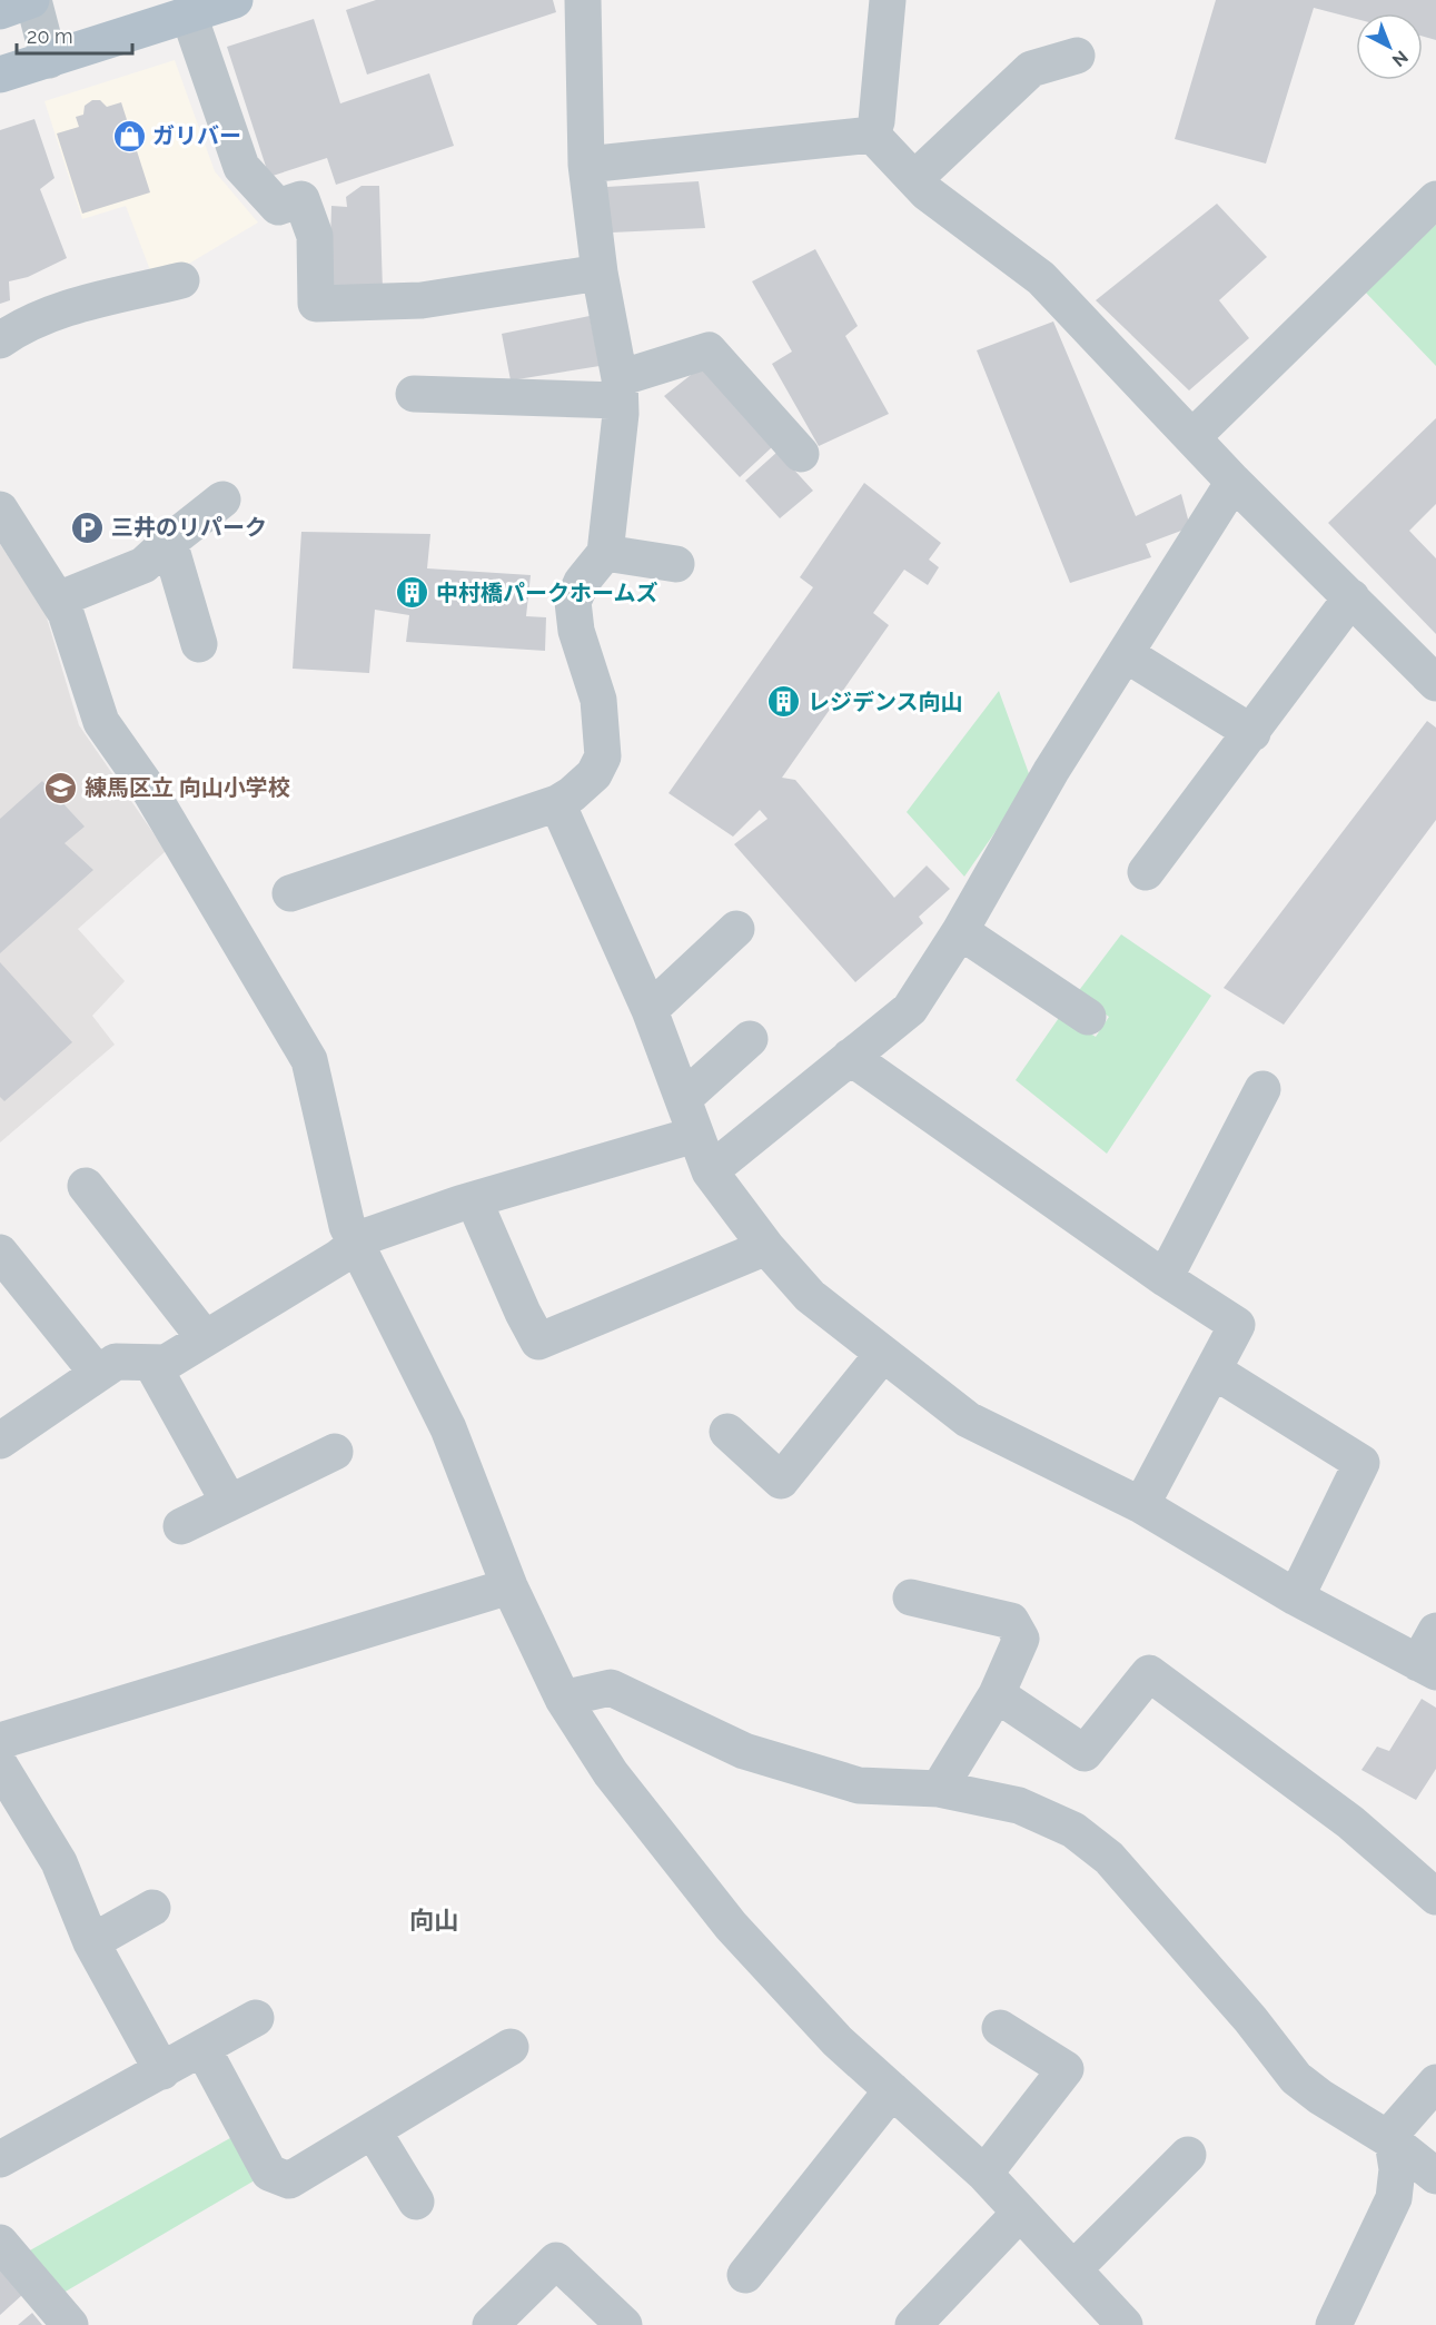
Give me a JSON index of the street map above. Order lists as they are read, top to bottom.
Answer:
{
  "districts": ["向山"],
  "places": {
    "shop": ["ガリバー"],
    "parking": ["三井のリパーク"],
    "building": ["中村橋パークホームズ", "レジデンス向山"],
    "school or university": ["練馬区立 向山小学校"]
  },
  "scale_bar": "20 m",
  "north": "bottom right"
}
